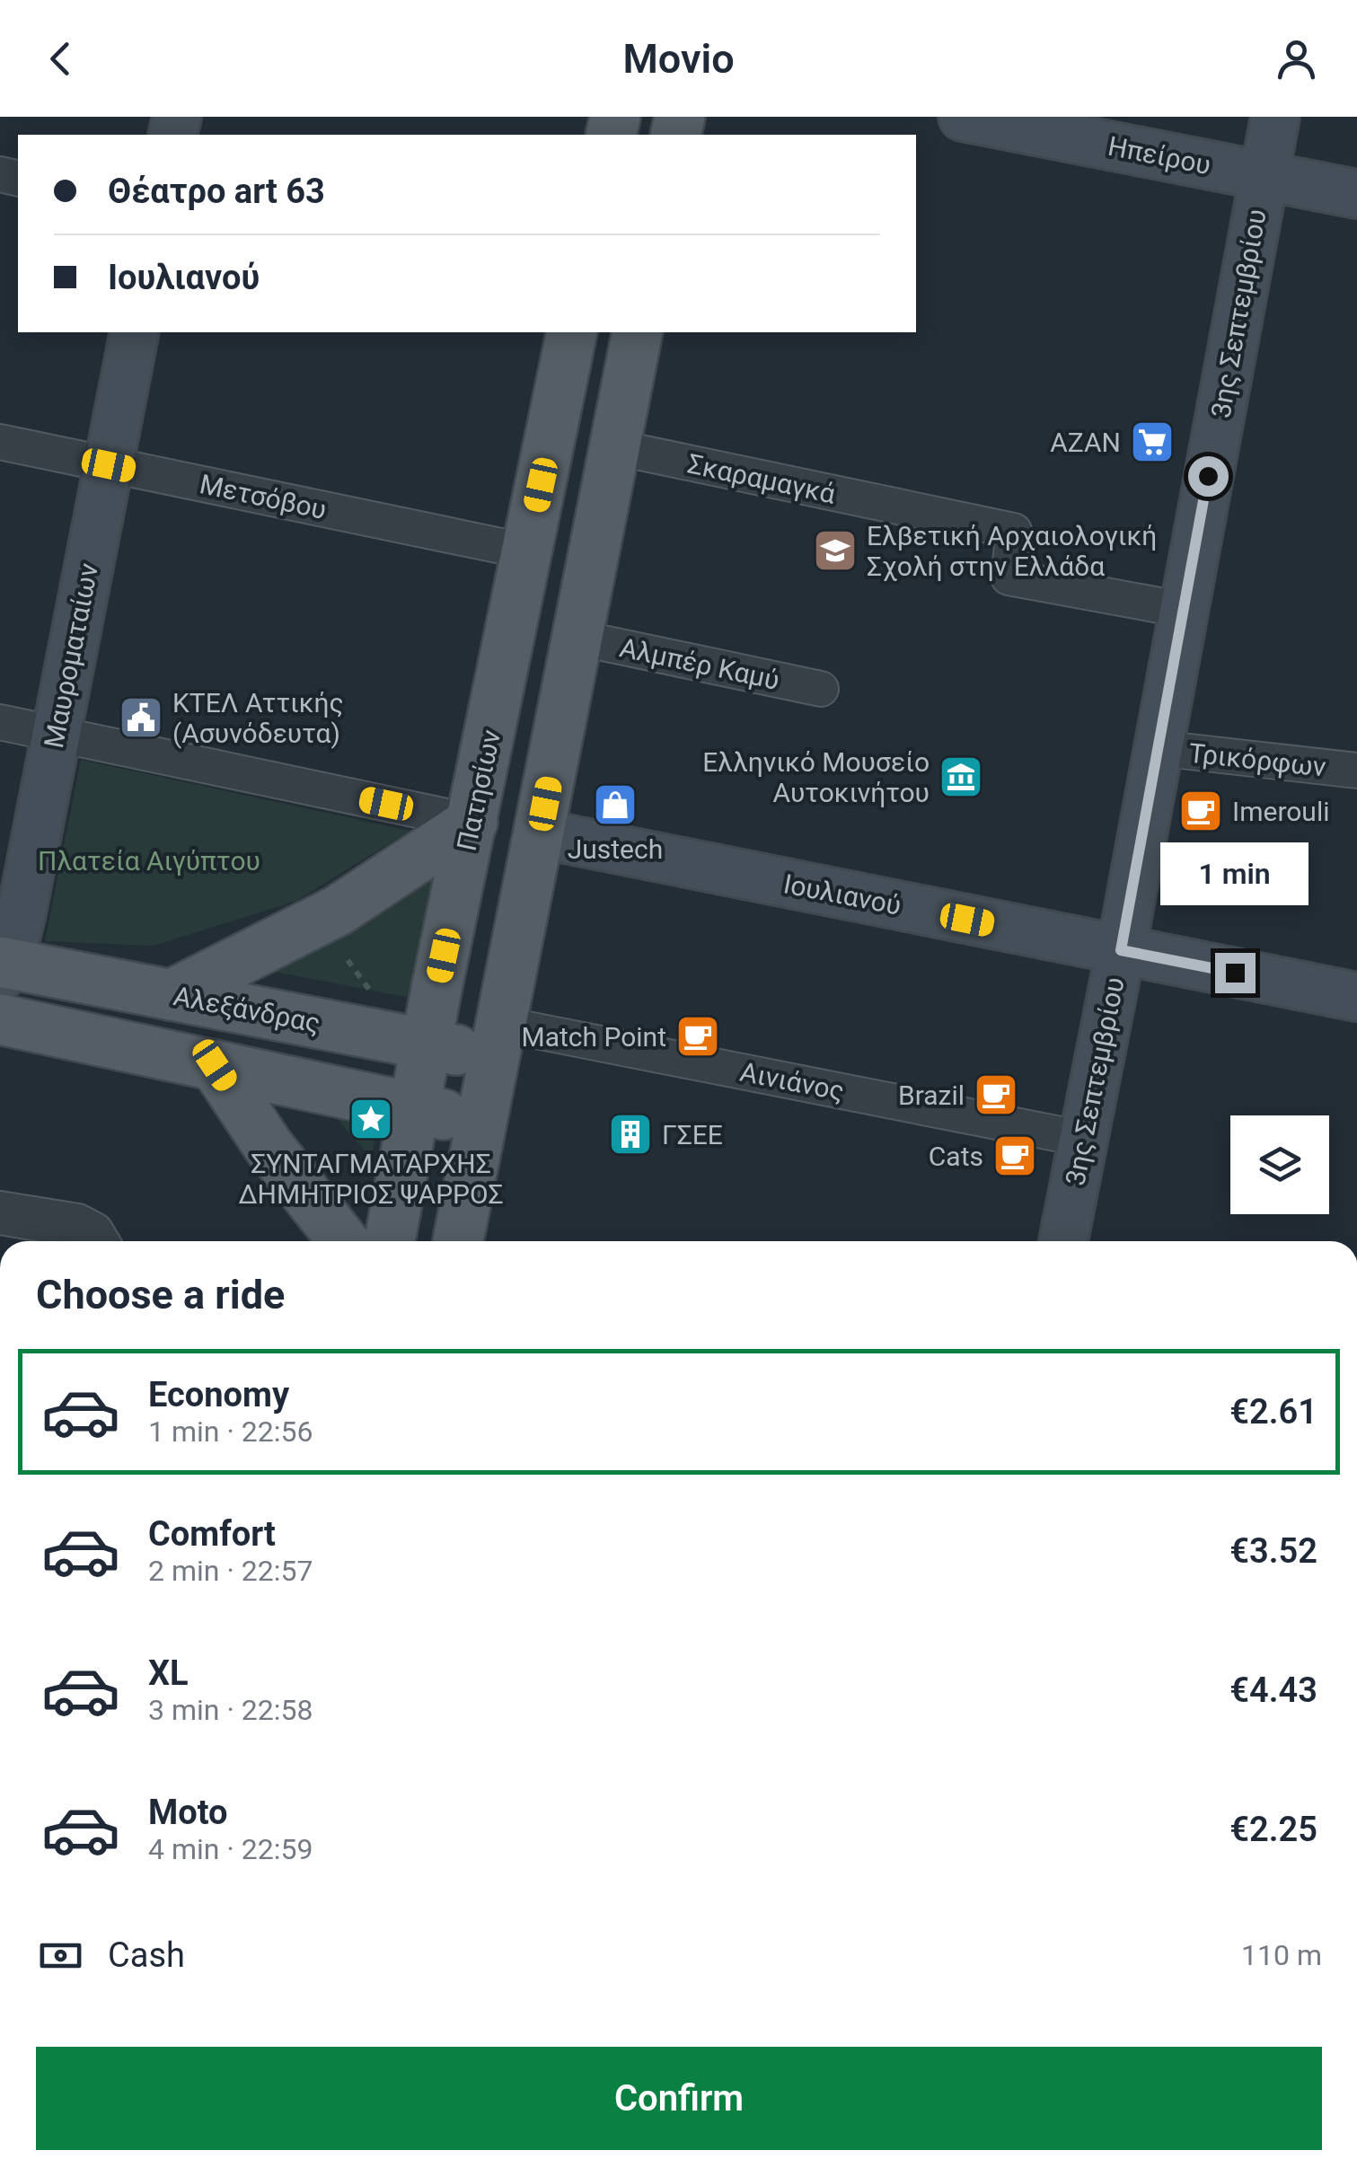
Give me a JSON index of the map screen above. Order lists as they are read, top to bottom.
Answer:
{
  "streets": {
    "main road": [
      "Ηπείρου",
      "3ης Σεπτεμβρίου",
      "Μαυροματαίων",
      "Πατησίων",
      "Ιουλιανού",
      "Αλεξάνδρας"
    ],
    "street": [
      "Σκαραμαγκά",
      "Μετσόβου",
      "Αλμπέρ Καμύ",
      "Τρικόρφων",
      "Αινιάνος"
    ]
  },
  "crossings": [
    ["Ηπείρου", "3ης Σεπτεμβρίου"],
    ["3ης Σεπτεμβρίου", "Σκαραμαγκά"],
    ["3ης Σεπτεμβρίου", "Τρικόρφων"],
    ["3ης Σεπτεμβρίου", "Ιουλιανού"],
    ["3ης Σεπτεμβρίου", "Αινιάνος"],
    ["Μετσόβου", "Μαυροματαίων"],
    ["Μετσόβου", "Πατησίων"],
    ["Μαυροματαίων", "Αλεξάνδρας"],
    ["Πατησίων", "Αλεξάνδρας"],
    ["Αλεξάνδρας", "Αινιάνος"]
  ],
  "parks": ["Πλατεία Αιγύπτου"],
  "places": {
    "supermarket": ["ΑΖΑΝ"],
    "school or university": ["Ελβετική Αρχαιολογική Σχολή στην Ελλάδα"],
    "public building": ["ΚΤΕΛ Αττικής (Ασυνόδευτα)"],
    "museum": ["Ελληνικό Μουσείο Αυτοκινήτου"],
    "shop": ["Justech"],
    "cafe": [
      "Imerouli",
      "Match Point",
      "Brazil",
      "Cats"
    ],
    "place": ["ΣΥΝΤΑΓΜΑΤΑΡΧΗΣ ΔΗΜΗΤΡΙΟΣ ΨΑΡΡΟΣ"],
    "building": ["ΓΣΕΕ"]
  },
  "page": {
    "header": "Movio",
    "banner": ["Θέατρο art 63", "Ιουλιανού"],
    "bubble": "1 min",
    "heading": "Choose a ride",
    "list": [
      {
        "name": "Economy",
        "note": "1 min · 22:56",
        "value": "€2.61"
      },
      {
        "name": "Comfort",
        "note": "2 min · 22:57",
        "value": "€3.52"
      },
      {
        "name": "XL",
        "note": "3 min · 22:58",
        "value": "€4.43"
      },
      {
        "name": "Moto",
        "note": "4 min · 22:59",
        "value": "€2.25"
      }
    ],
    "pay": ["Cash", "110 m"],
    "buttons": "Confirm"
  }
}
